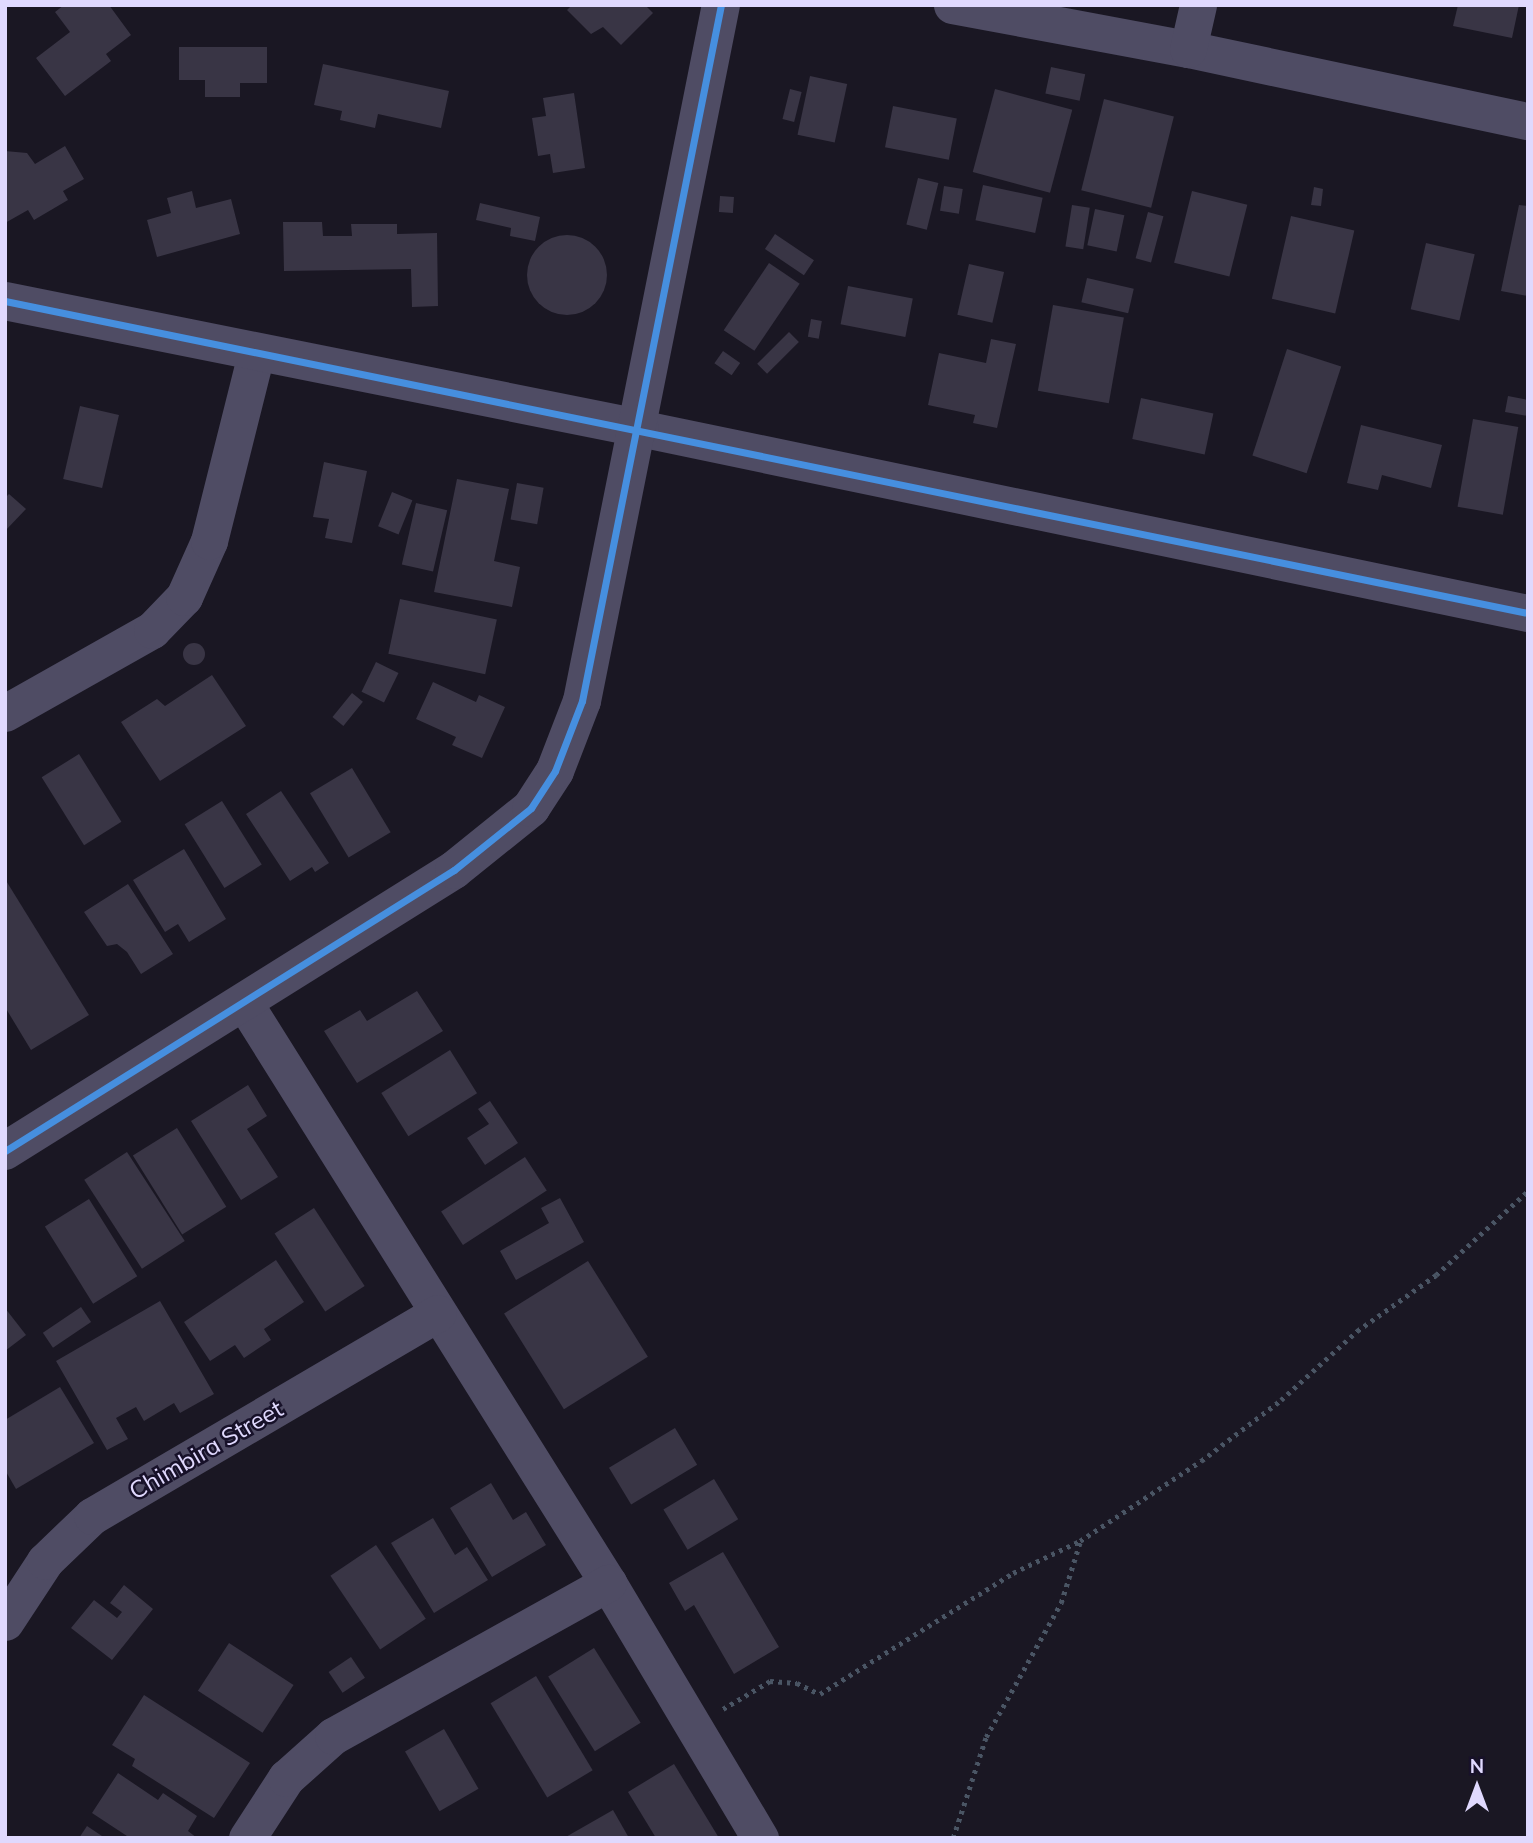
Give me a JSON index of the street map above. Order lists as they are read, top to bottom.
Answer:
{
  "streets": {
    "street": ["Chimbira Street"]
  },
  "north": "top"
}
